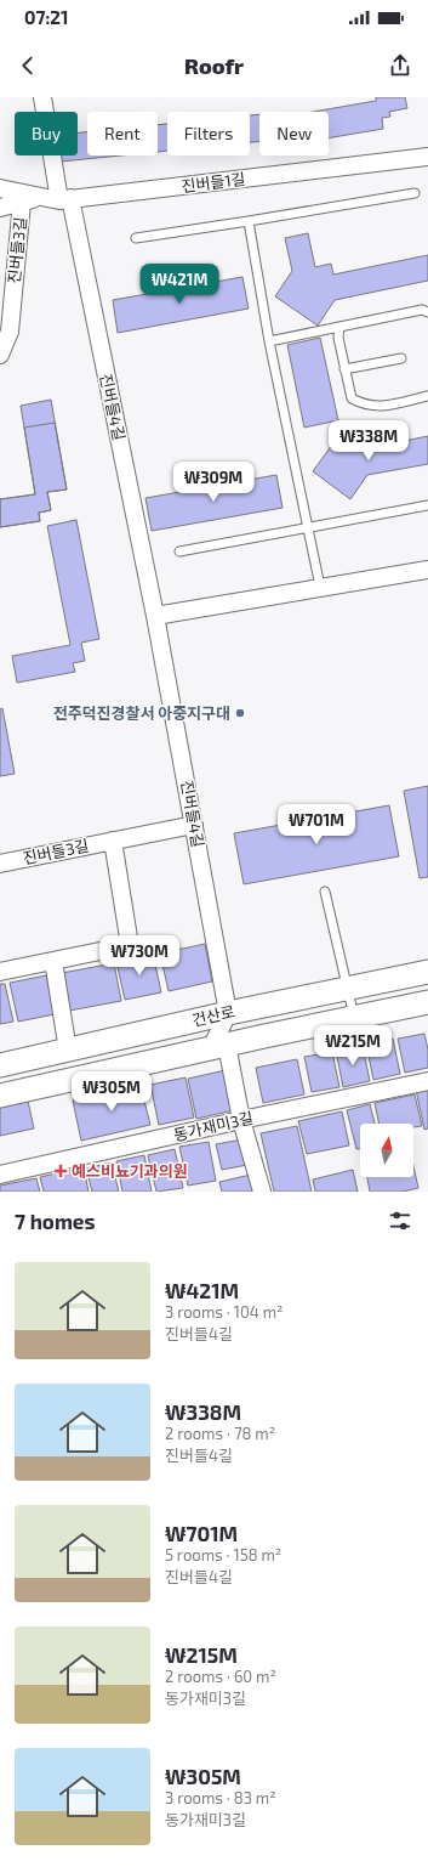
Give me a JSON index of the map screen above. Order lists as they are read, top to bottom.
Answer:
{
  "streets": {
    "street": [
      "진버들1길",
      "진버들3길",
      "진버들4길",
      "건산로",
      "동가재미3길"
    ]
  },
  "crossings": [
    ["진버들1길", "진버들4길"],
    ["진버들3길", "진버들4길"],
    ["진버들4길", "건산로"]
  ],
  "places": {
    "other": ["전주덕진경찰서 아중지구대"],
    "health": ["예스비뇨기과의원"]
  },
  "north": "top",
  "page": {
    "status": "07:21",
    "header": "Roofr",
    "chip": [
      "Buy",
      "Rent",
      "Filters",
      "New"
    ],
    "price": [
      "₩421M",
      "₩338M",
      "₩309M",
      "₩701M",
      "₩730M",
      "₩215M",
      "₩305M"
    ],
    "heading": "7 homes",
    "list": [
      {
        "name": "₩421M",
        "note": "3 rooms · 104 m² · 진버들4길"
      },
      {
        "name": "₩338M",
        "note": "2 rooms · 78 m² · 진버들4길"
      },
      {
        "name": "₩701M",
        "note": "5 rooms · 158 m² · 진버들4길"
      },
      {
        "name": "₩215M",
        "note": "2 rooms · 60 m² · 동가재미3길"
      },
      {
        "name": "₩305M",
        "note": "3 rooms · 83 m² · 동가재미3길"
      }
    ]
  }
}
